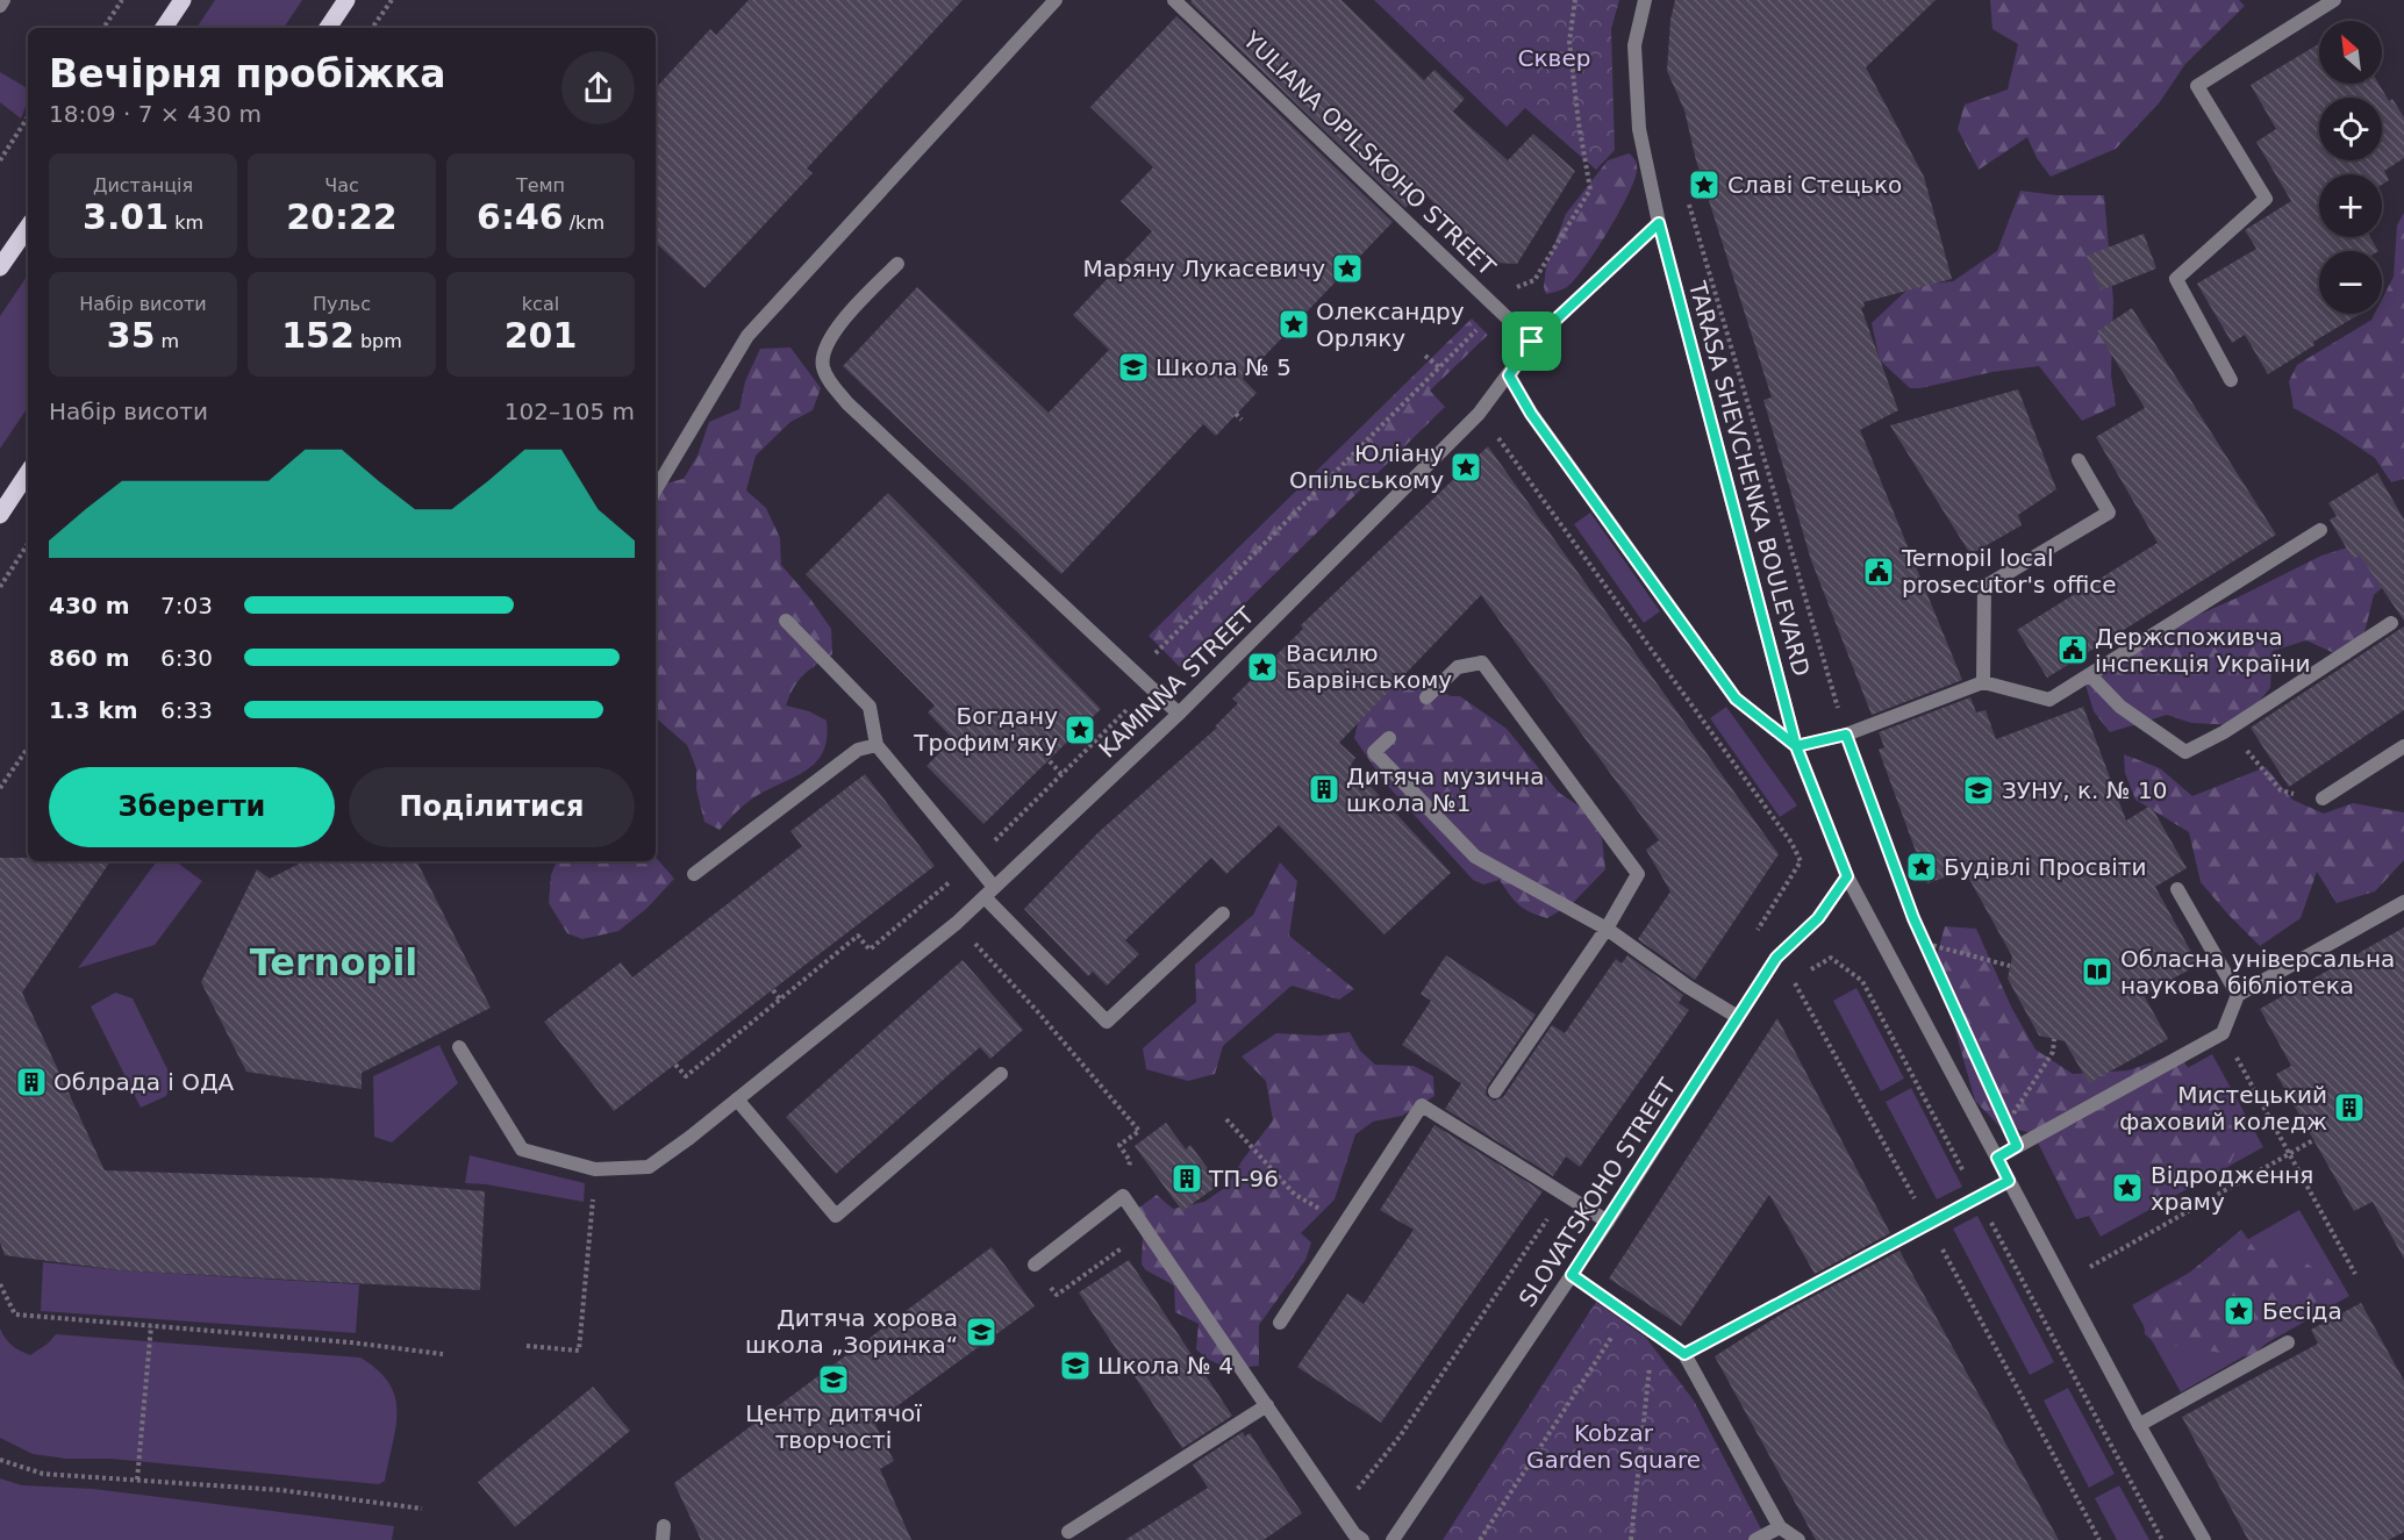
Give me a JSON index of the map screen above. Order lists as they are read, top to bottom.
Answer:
{
  "streets": {
    "street": [
      "YULIANA OPILSKOHO STREET",
      "TARASA SHEVCHENKA BOULEVARD",
      "KAMINNA STREET",
      "SLOVATSKOHO STREET"
    ]
  },
  "crossings": [
    ["YULIANA OPILSKOHO STREET", "KAMINNA STREET"],
    ["TARASA SHEVCHENKA BOULEVARD", "KAMINNA STREET"],
    ["TARASA SHEVCHENKA BOULEVARD", "SLOVATSKOHO STREET"]
  ],
  "districts": ["Ternopil"],
  "parks": ["Сквер", "Kobzar Garden Square"],
  "places": {
    "place": [
      "Славі Стецько",
      "Маряну Лукасевичу",
      "Олександру Орляку",
      "Юліану Опільському",
      "Василю Барвінському",
      "Богдану Трофим'яку",
      "Будівлі Просвіти",
      "Відродження храму",
      "Бесіда"
    ],
    "school or university": [
      "Школа № 5",
      "ЗУНУ, к. № 10",
      "Дитяча хорова школа „Зоринка“",
      "Школа № 4",
      "Центр дитячої творчості"
    ],
    "public building": ["Ternopil local prosecutor's office", "Держспоживча інспекція України"],
    "building": [
      "Дитяча музична школа №1",
      "Облрада і ОДА",
      "Мистецький фаховий коледж",
      "ТП-96"
    ],
    "library": ["Обласна універсальна наукова бібліотека"]
  },
  "north": "top left",
  "page": {
    "map_buttons": ["+", "−"],
    "heading": ["Вечірня пробіжка", "18:09 · 7 × 430 m"],
    "stats": [
      ["Дистанція", "3.01 km"],
      ["Час", "20:22"],
      ["Темп", "6:46 /km"],
      ["Набір висоти", "35 m"],
      ["Пульс", "152 bpm"],
      ["kcal", "201"]
    ],
    "chart": ["Набір висоти", "102–105 m"],
    "list": [
      {
        "name": "430 m",
        "note": "7:03"
      },
      {
        "name": "860 m",
        "note": "6:30"
      },
      {
        "name": "1.3 km",
        "note": "6:33"
      }
    ],
    "buttons": ["Зберегти", "Поділитися"]
  }
}
